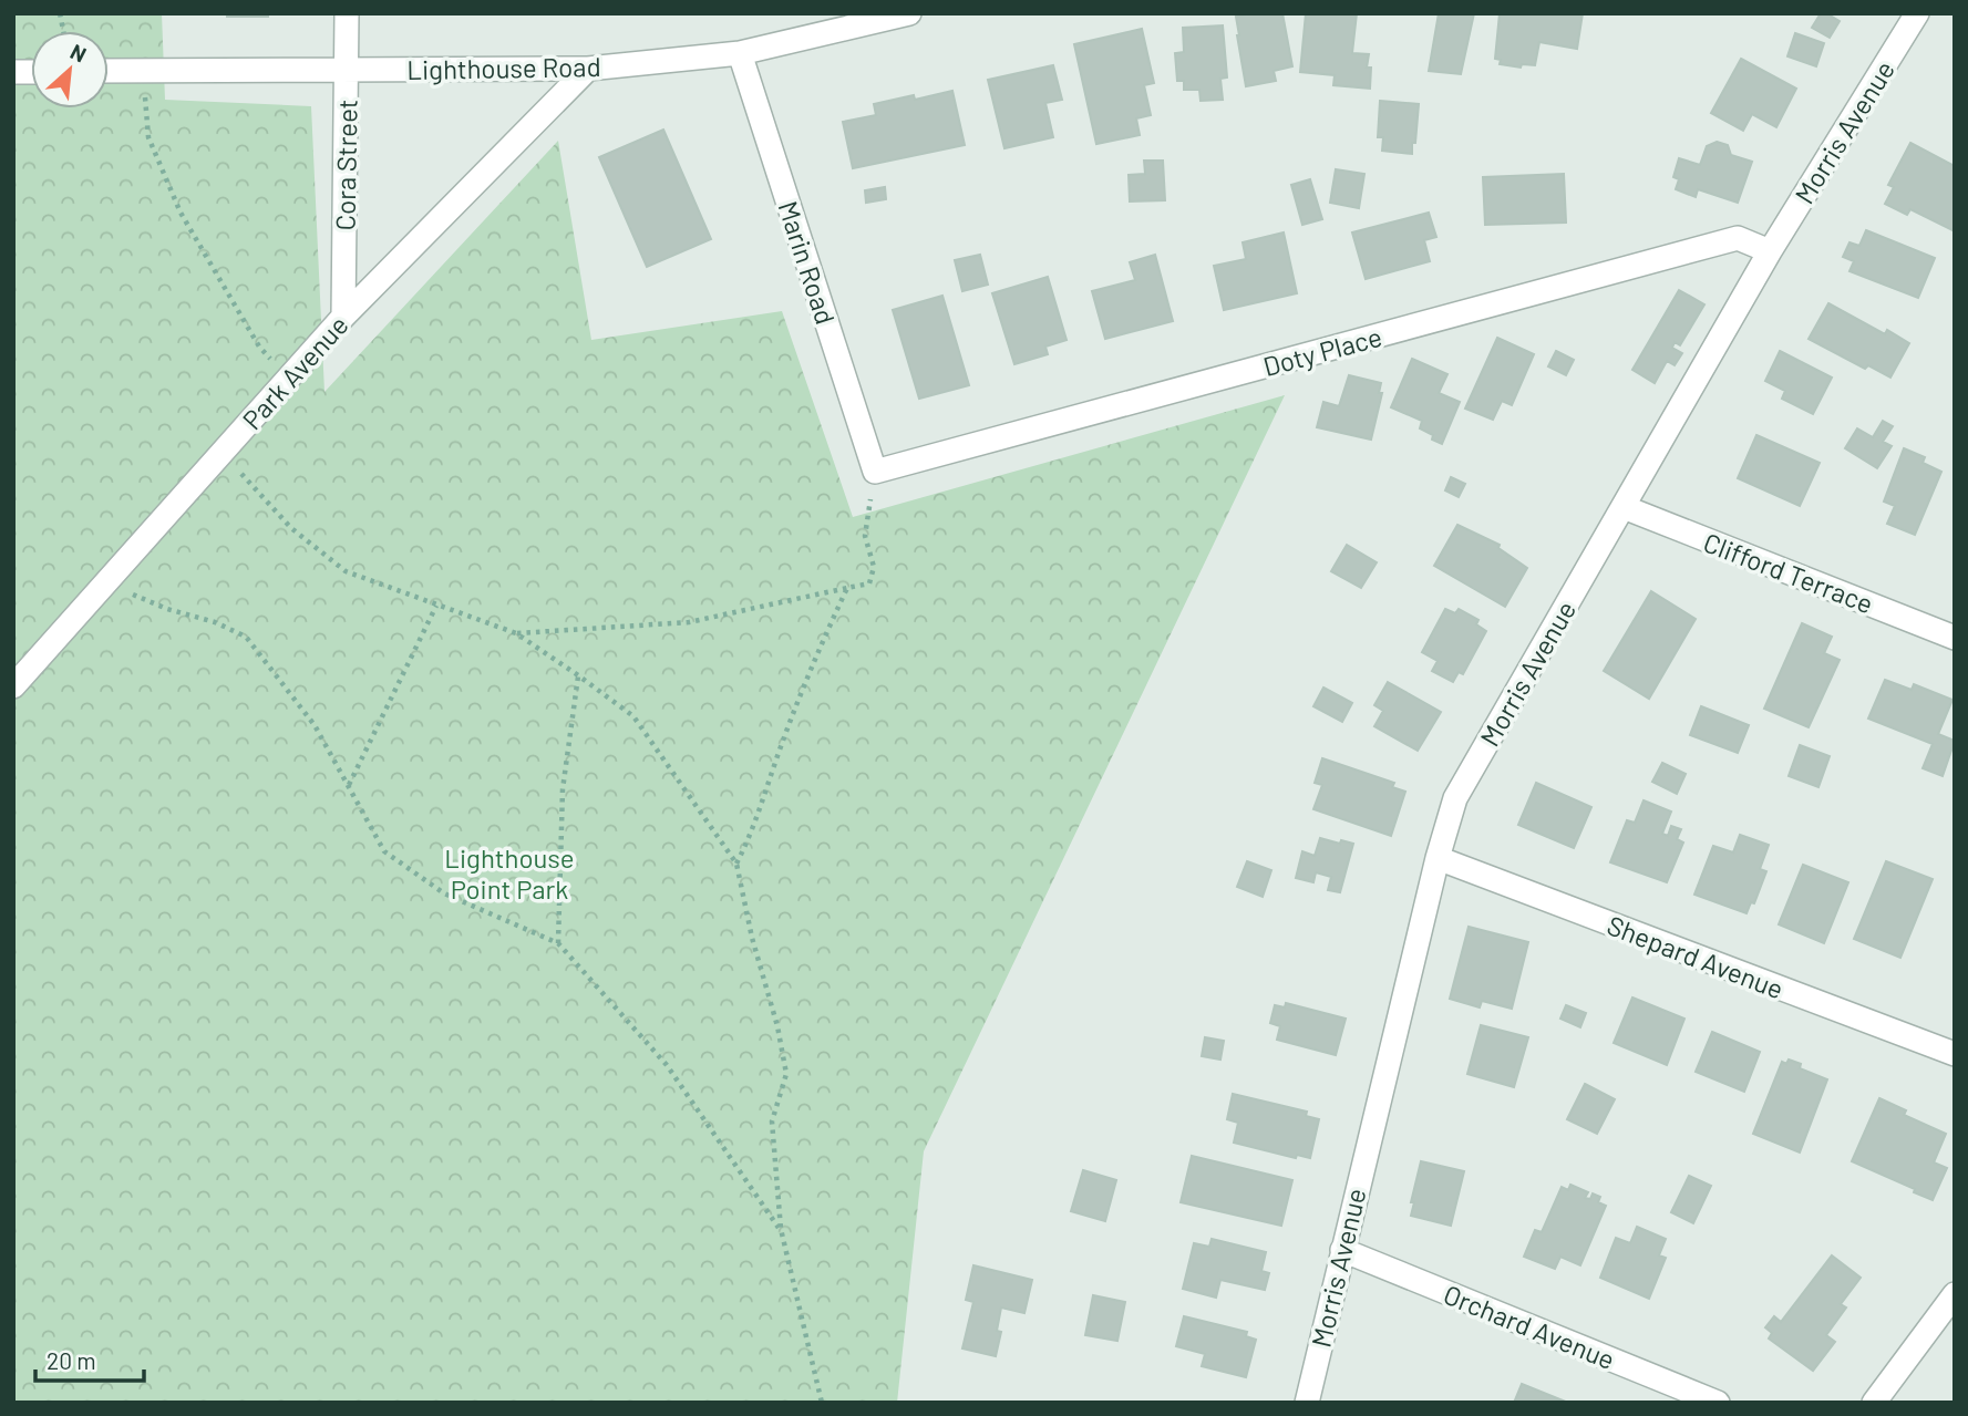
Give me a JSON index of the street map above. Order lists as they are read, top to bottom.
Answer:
{
  "streets": {
    "street": [
      "Lighthouse Road",
      "Morris Avenue",
      "Cora Street",
      "Marin Road",
      "Doty Place",
      "Park Avenue",
      "Clifford Terrace",
      "Shepard Avenue",
      "Orchard Avenue"
    ]
  },
  "crossings": [
    ["Lighthouse Road", "Cora Street"],
    ["Lighthouse Road", "Marin Road"],
    ["Lighthouse Road", "Park Avenue"],
    ["Morris Avenue", "Doty Place"],
    ["Morris Avenue", "Clifford Terrace"],
    ["Morris Avenue", "Shepard Avenue"],
    ["Morris Avenue", "Orchard Avenue"],
    ["Cora Street", "Park Avenue"],
    ["Marin Road", "Doty Place"]
  ],
  "parks": ["Lighthouse Point Park"],
  "scale_bar": "20 m",
  "north": "top right"
}
